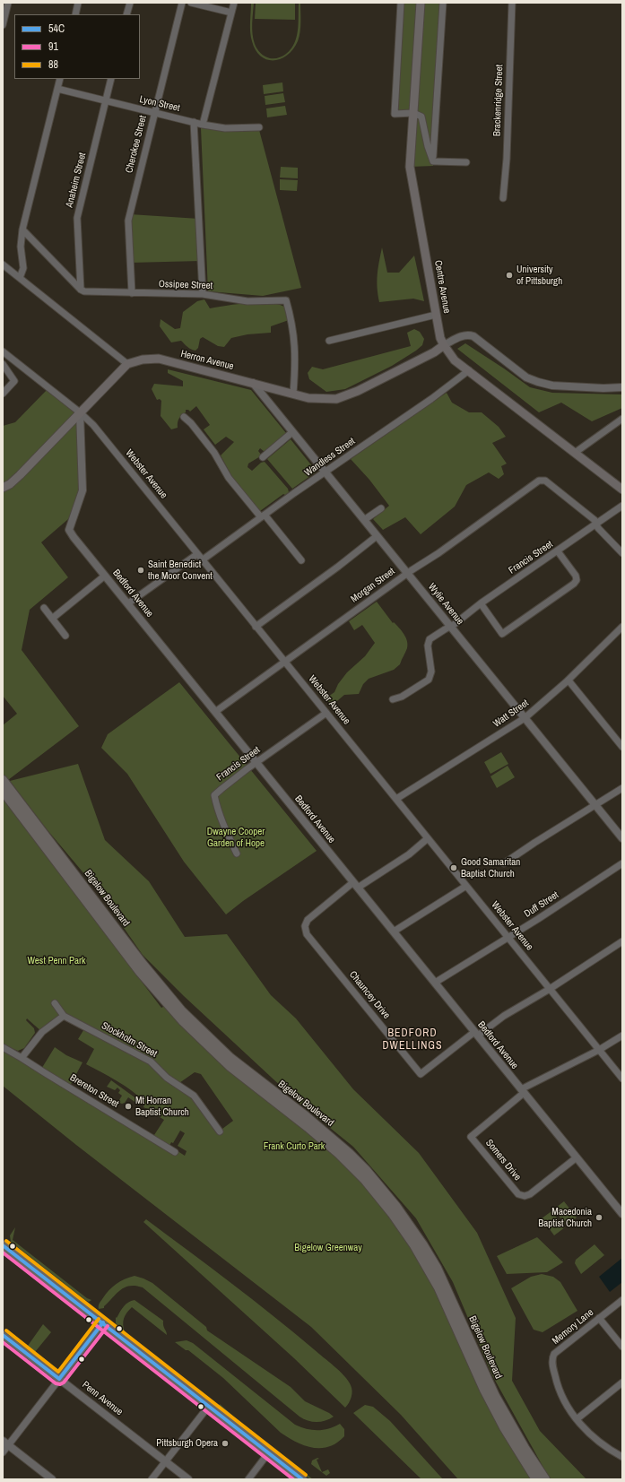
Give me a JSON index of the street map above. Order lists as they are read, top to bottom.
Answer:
{
  "streets": {
    "main road": ["Centre Avenue", "Herron Avenue", "Bigelow Boulevard"],
    "street": [
      "Brackenridge Street",
      "Lyon Street",
      "Cherokee Street",
      "Anaheim Street",
      "Ossipee Street",
      "Wandless Street",
      "Webster Avenue",
      "Francis Street",
      "Morgan Street",
      "Bedford Avenue",
      "Wylie Avenue",
      "Watt Street",
      "Duff Street",
      "Chauncey Drive",
      "Stockholm Street",
      "Brereton Street",
      "Somers Drive",
      "Memory Lane",
      "Penn Avenue"
    ]
  },
  "crossings": [
    ["Lyon Street", "Cherokee Street"],
    ["Lyon Street", "Anaheim Street"],
    ["Cherokee Street", "Ossipee Street"],
    ["Anaheim Street", "Ossipee Street"],
    ["Ossipee Street", "Herron Avenue"],
    ["Centre Avenue", "Herron Avenue"],
    ["Centre Avenue", "Wandless Street"],
    ["Herron Avenue", "Wylie Avenue"],
    ["Wandless Street", "Webster Avenue"],
    ["Wandless Street", "Wylie Avenue"],
    ["Webster Avenue", "Francis Street"],
    ["Webster Avenue", "Morgan Street"],
    ["Webster Avenue", "Bedford Avenue"],
    ["Webster Avenue", "Watt Street"],
    ["Webster Avenue", "Duff Street"],
    ["Francis Street", "Morgan Street"],
    ["Francis Street", "Bedford Avenue"],
    ["Francis Street", "Wylie Avenue"],
    ["Morgan Street", "Bedford Avenue"],
    ["Morgan Street", "Wylie Avenue"],
    ["Bedford Avenue", "Duff Street"],
    ["Bedford Avenue", "Chauncey Drive"],
    ["Bedford Avenue", "Somers Drive"],
    ["Wylie Avenue", "Watt Street"]
  ],
  "districts": ["BEDFORD DWELLINGS"],
  "parks": [
    "Dwayne Cooper Garden of Hope",
    "West Penn Park",
    "Frank Curto Park",
    "Bigelow Greenway"
  ],
  "places": [
    "University of Pittsburgh",
    "Saint Benedict the Moor Convent",
    "Good Samaritan Baptist Church",
    "Mt Horran Baptist Church",
    "Macedonia Baptist Church",
    "Pittsburgh Opera"
  ],
  "lines": ["transit line 88", "transit line 54C", "transit line 91"],
  "legend": ["54C", "91", "88"]
}
